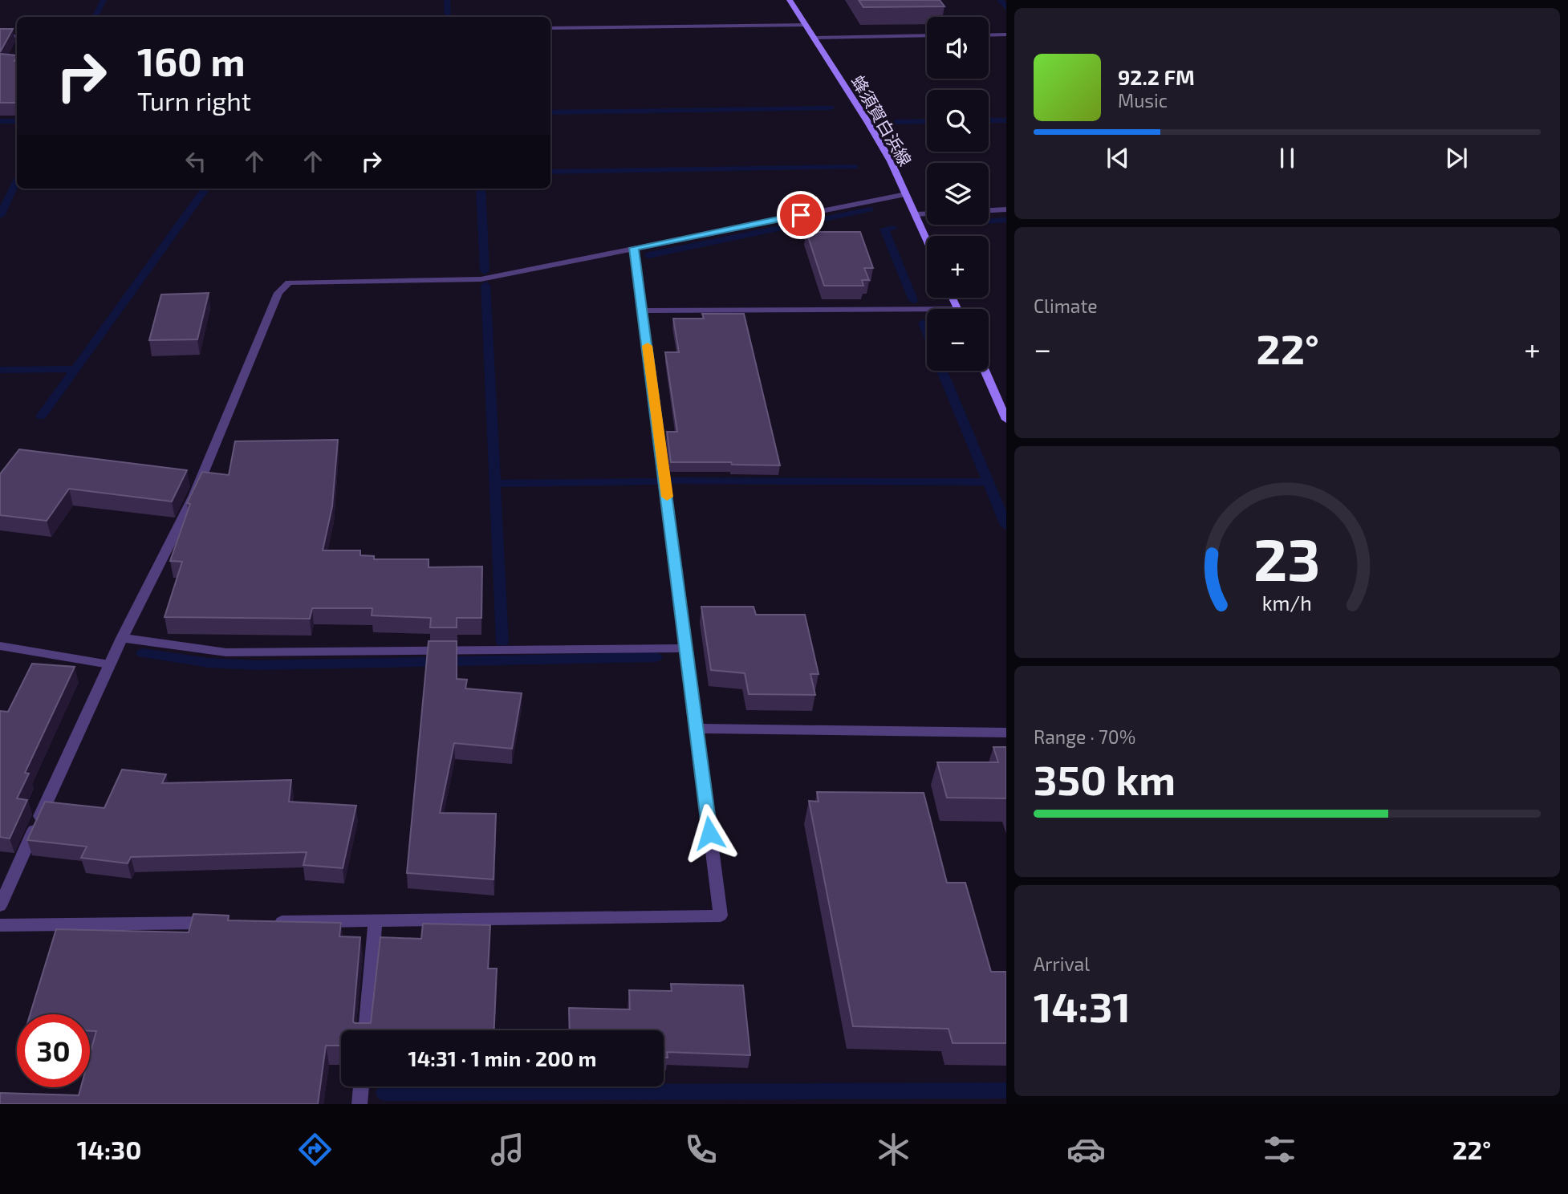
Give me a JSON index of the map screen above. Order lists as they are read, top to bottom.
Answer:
{
  "streets": {
    "main road": ["蜂須賀白浜線"]
  },
  "page": {
    "map_buttons": ["+", "−"],
    "turn": ["160 m", "Turn right"],
    "song": ["92.2 FM", "Music"],
    "tile": [
      "Climate",
      ["Range · 70%", "350 km"],
      ["Arrival", "14:31"]
    ],
    "heat": ["−", "22°", "+"],
    "limit": "30",
    "trip": "14:31 · 1 min · 200 m",
    "tabs": ["14:30", "22°"],
    "gauge": ["23", "km/h"]
  }
}
